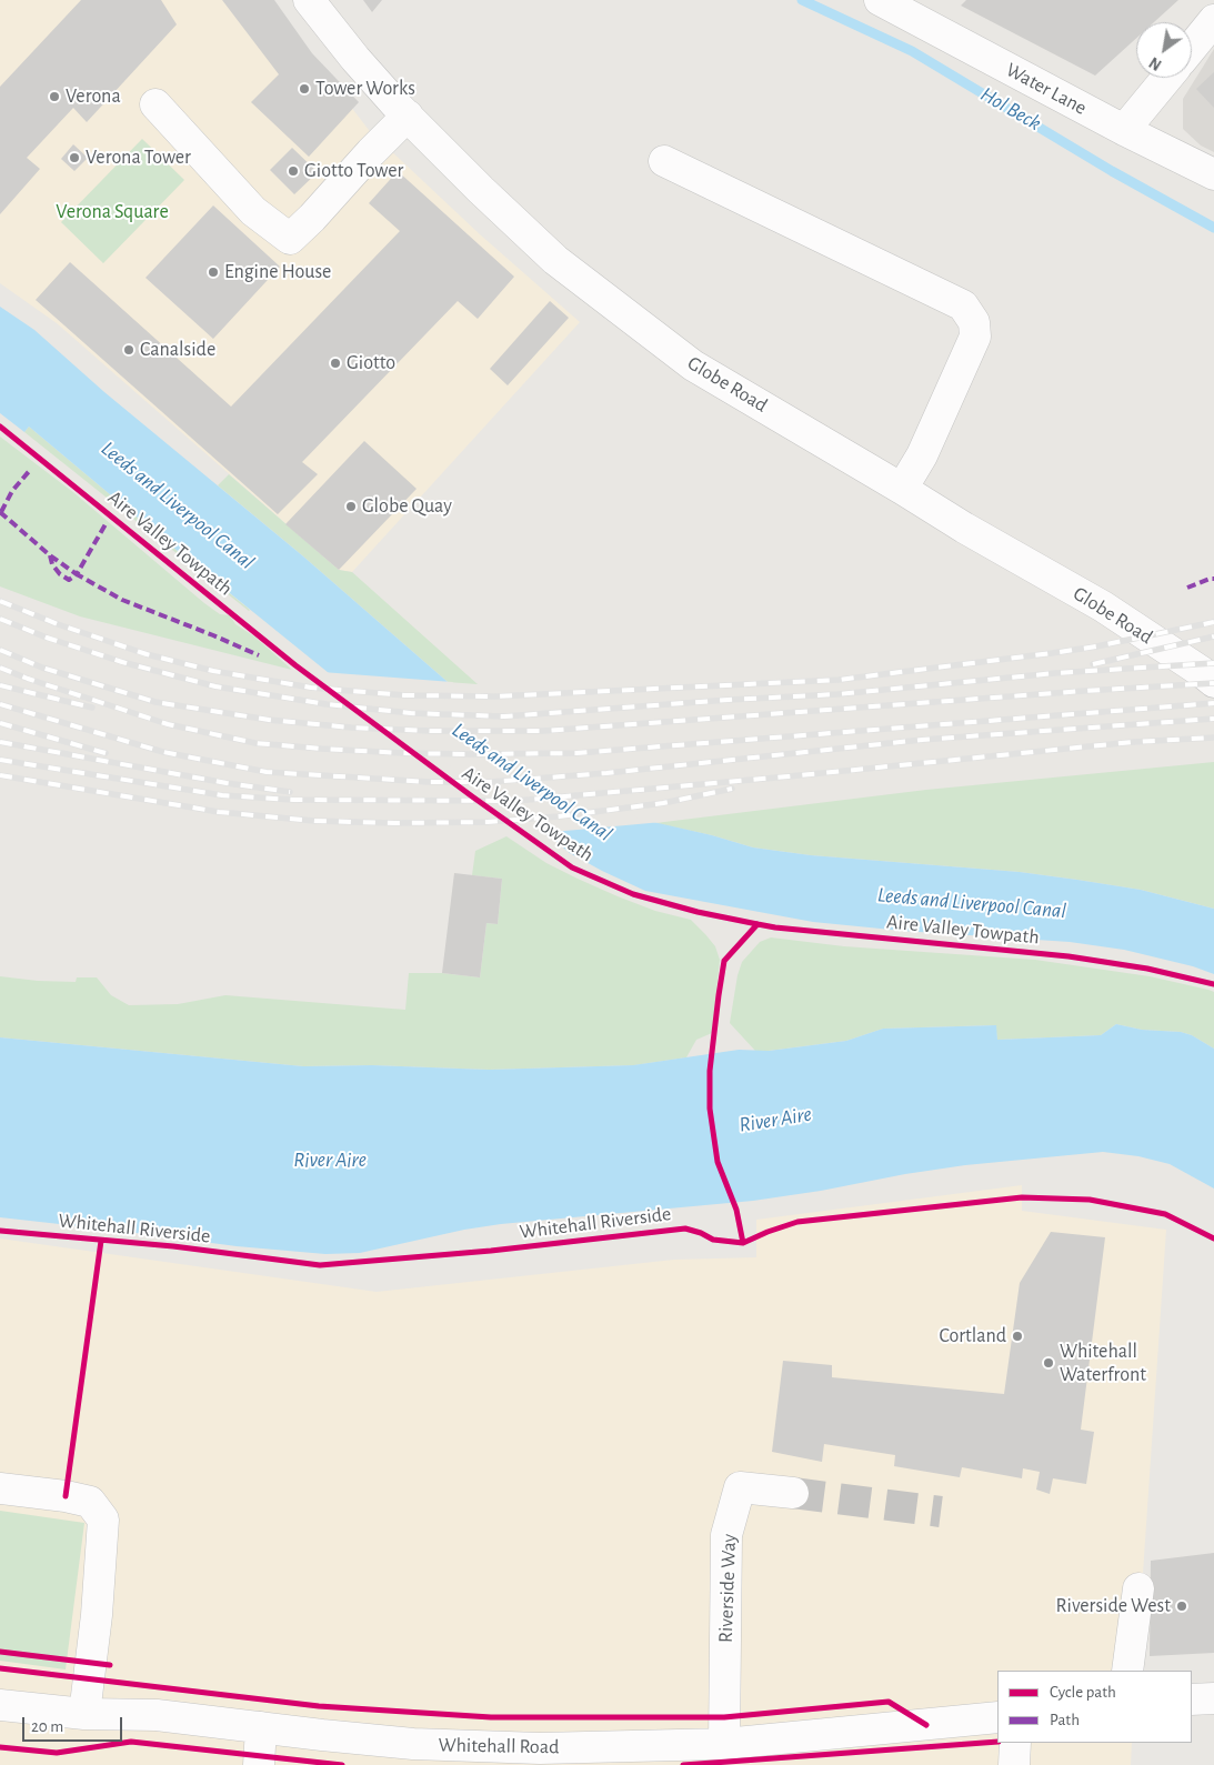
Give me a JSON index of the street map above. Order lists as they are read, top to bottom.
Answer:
{
  "streets": {
    "street": [
      "Water Lane",
      "Globe Road",
      "Riverside Way",
      "Whitehall Road"
    ],
    "cycle path": ["Aire Valley Towpath", "Whitehall Riverside"]
  },
  "crossings": [
    ["Riverside Way", "Whitehall Road"]
  ],
  "water": ["Hol Beck", "Leeds and Liverpool Canal", "River Aire"],
  "parks": ["Verona Square"],
  "places": [
    "Tower Works",
    "Verona",
    "Verona Tower",
    "Giotto Tower",
    "Engine House",
    "Canalside",
    "Giotto",
    "Globe Quay",
    "Cortland",
    "Whitehall Waterfront",
    "Riverside West"
  ],
  "legend": ["Cycle path", "Path"],
  "scale_bar": "20 m",
  "north": "bottom left"
}
